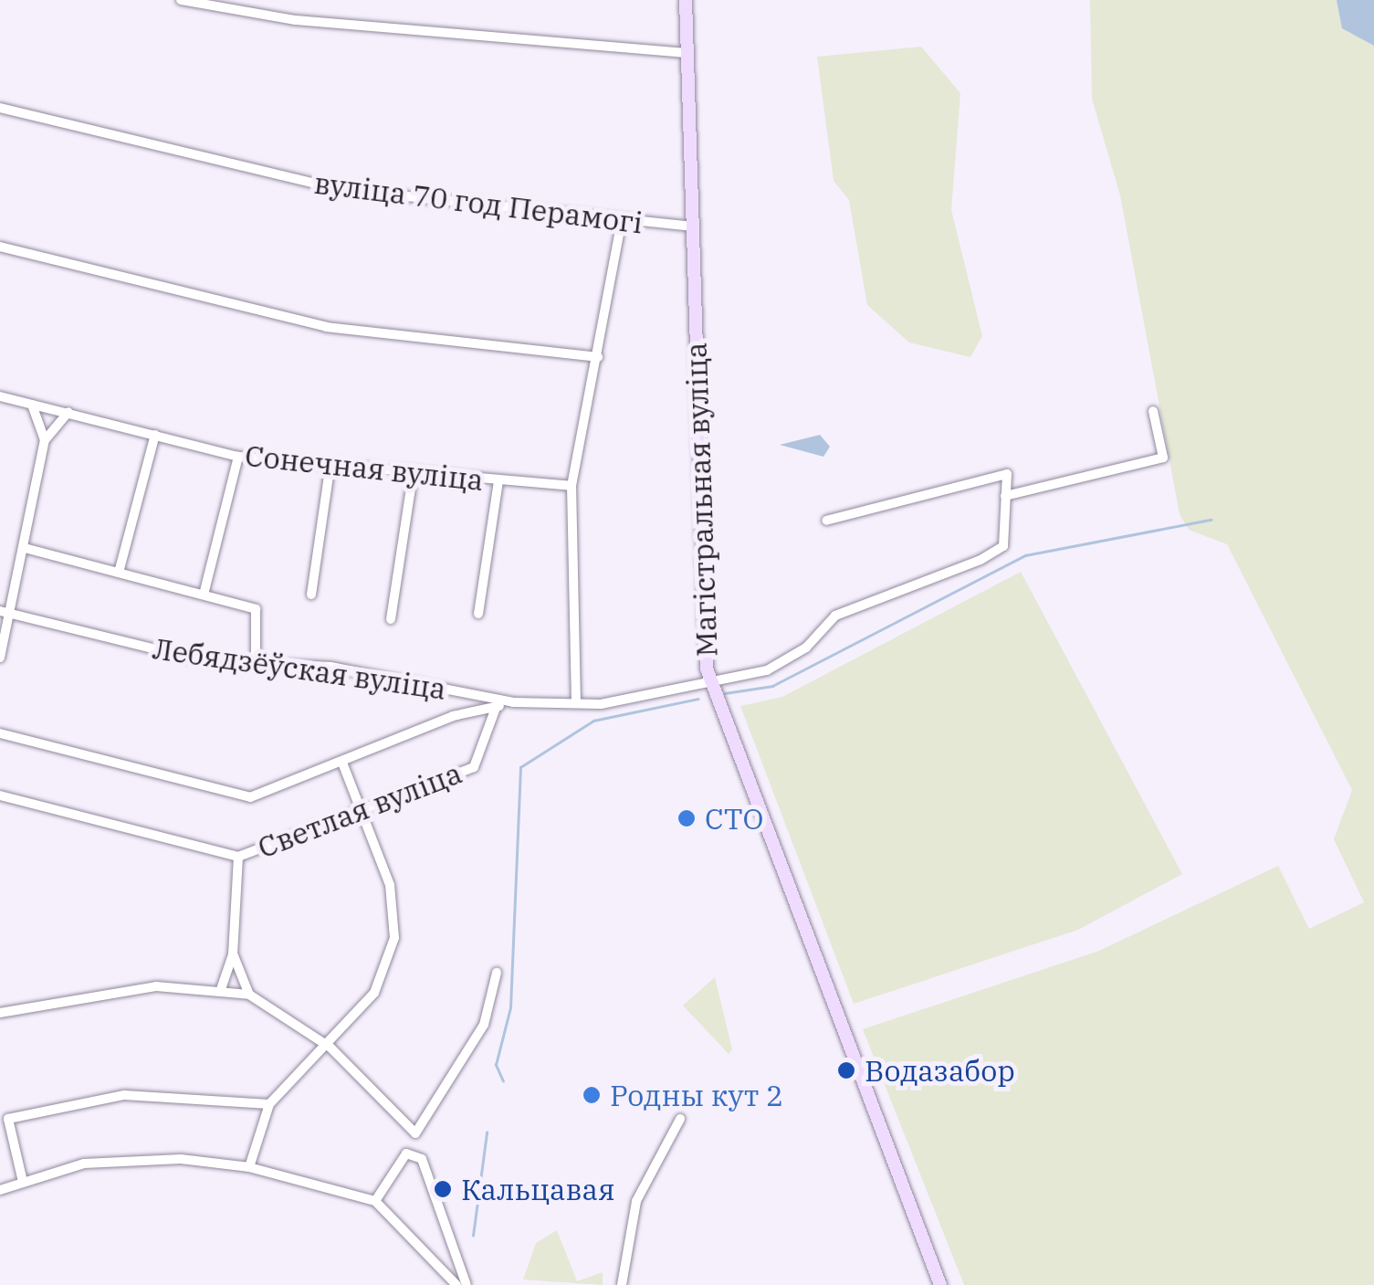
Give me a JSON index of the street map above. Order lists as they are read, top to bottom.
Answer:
{
  "streets": {
    "main road": ["Магістральная вуліца"],
    "street": [
      "вуліца 70 год Перамогі",
      "Сонечная вуліца",
      "Лебядзёўская вуліца",
      "Светлая вуліца"
    ]
  },
  "crossings": [
    ["вуліца 70 год Перамогі", "Магістральная вуліца"],
    ["Магістральная вуліца", "Лебядзёўская вуліца"]
  ],
  "places": [
    "СТО",
    "Водазабор",
    "Родны кут 2",
    "Кальцавая"
  ]
}
